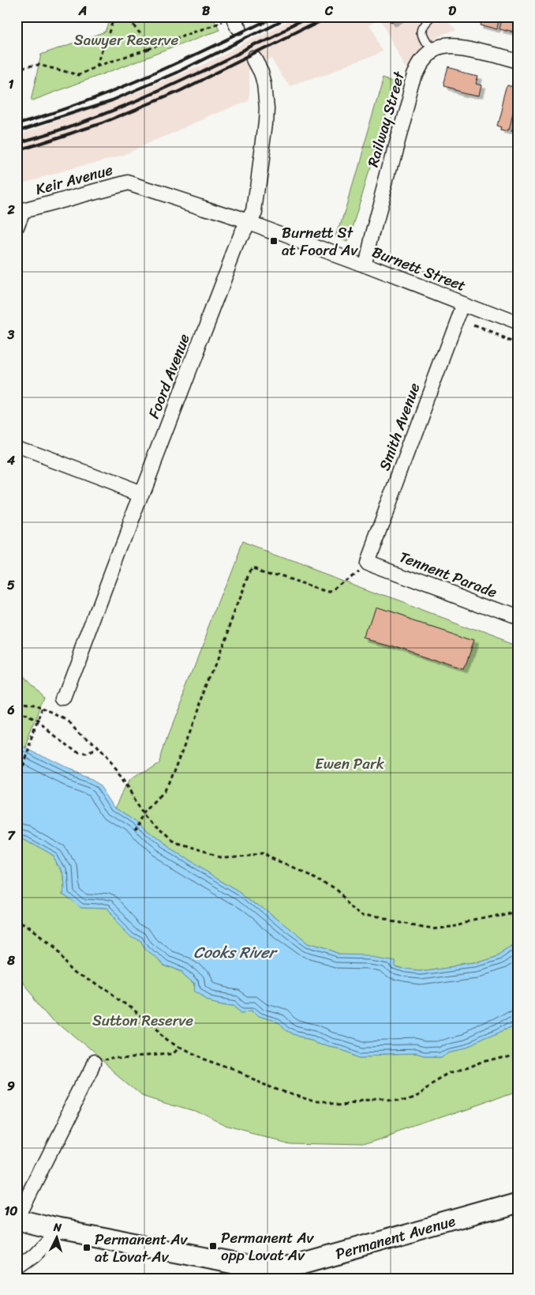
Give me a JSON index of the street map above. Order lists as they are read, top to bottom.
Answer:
{
  "streets": {
    "main road": ["Permanent Avenue"],
    "street": [
      "Railway Street",
      "Keir Avenue",
      "Burnett Street",
      "Foord Avenue",
      "Smith Avenue",
      "Tennent Parade"
    ]
  },
  "crossings": [
    ["Railway Street", "Burnett Street"],
    ["Keir Avenue", "Burnett Street"],
    ["Burnett Street", "Foord Avenue"],
    ["Burnett Street", "Smith Avenue"],
    ["Smith Avenue", "Tennent Parade"]
  ],
  "water": ["Cooks River"],
  "parks": ["Sawyer Reserve", "Ewen Park", "Sutton Reserve"],
  "places": {
    "transit": ["Burnett St at Foord Av", "Permanent Av opp Lovat Av", "Permanent Av at Lovat Av"]
  },
  "north": "top",
  "grid": {
    "columns": [
      "A",
      "B",
      "C",
      "D"
    ],
    "rows": [
      "1",
      "2",
      "3",
      "4",
      "5",
      "6",
      "7",
      "8",
      "9",
      "10"
    ]
  }
}
